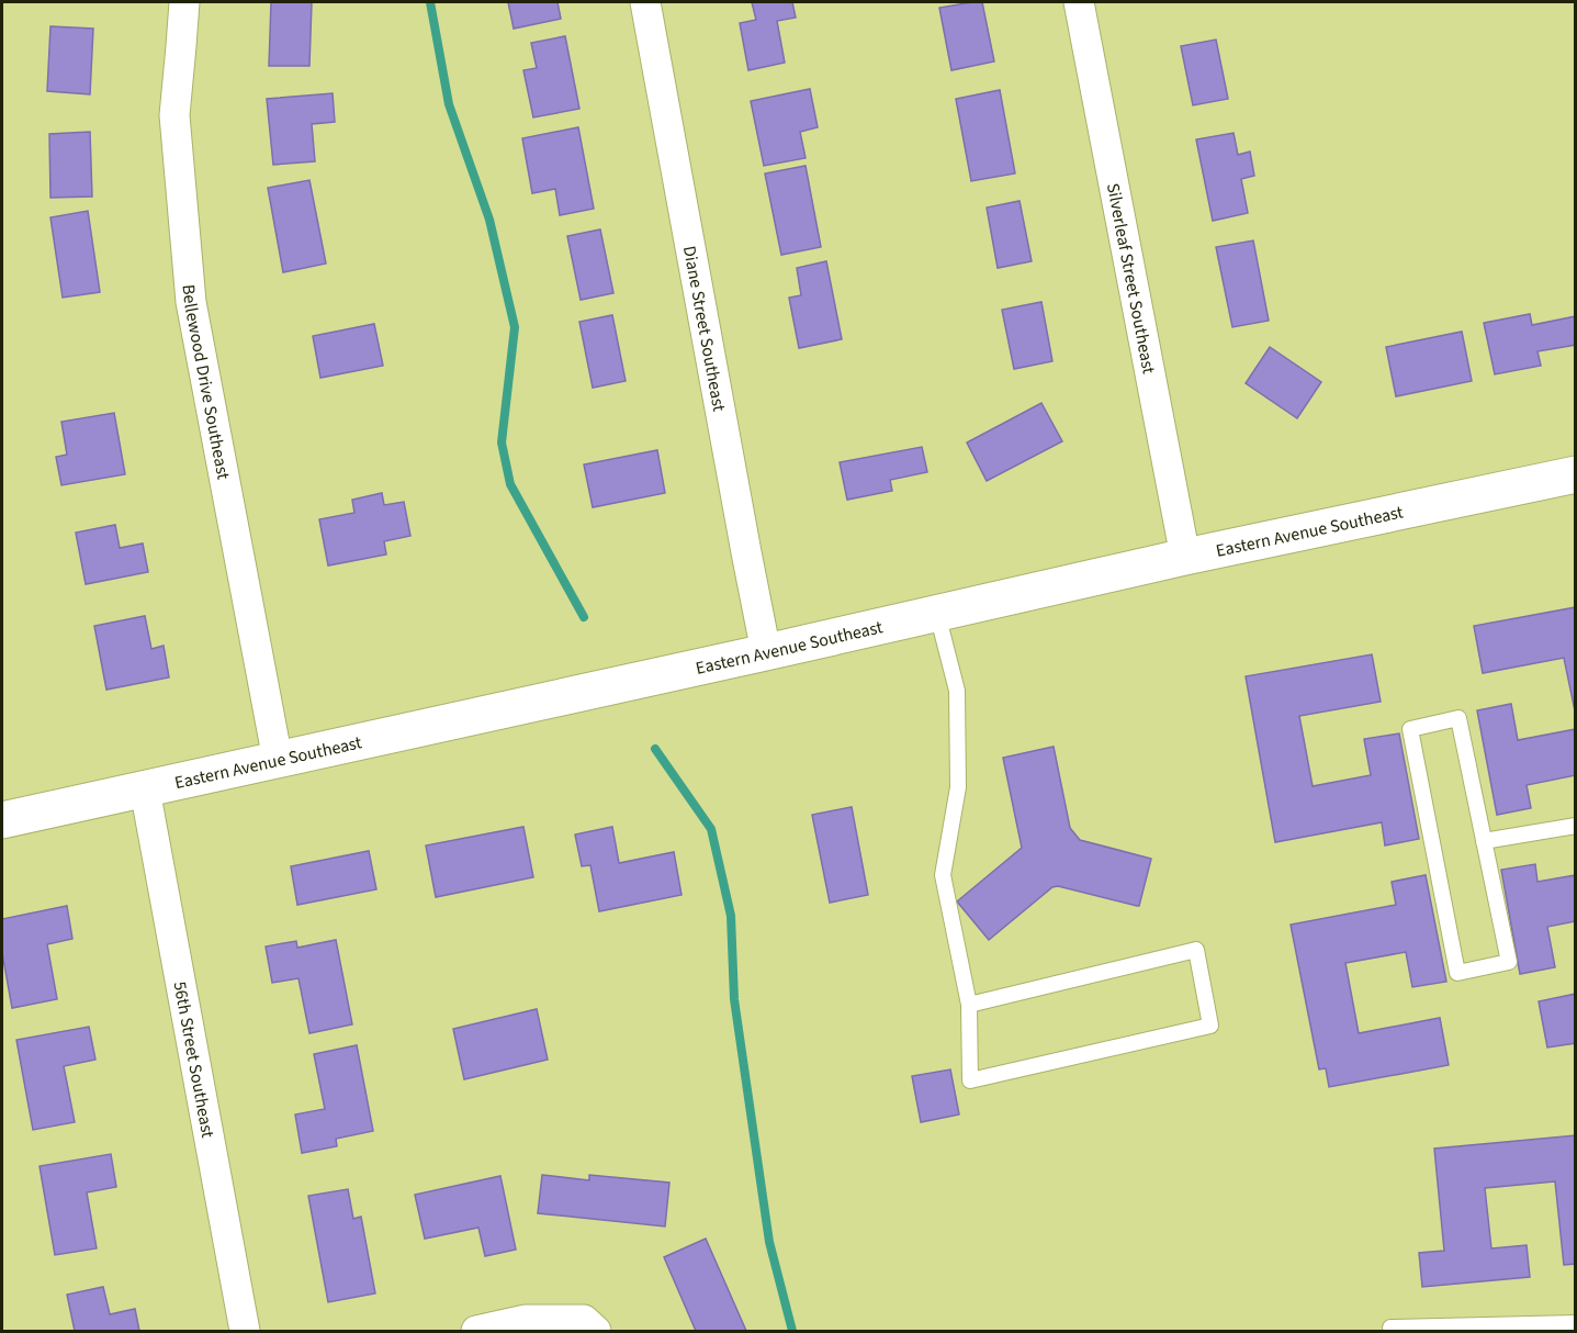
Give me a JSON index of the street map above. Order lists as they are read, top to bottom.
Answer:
{
  "streets": {
    "street": [
      "Silverleaf Street Southeast",
      "Diane Street Southeast",
      "Bellewood Drive Southeast",
      "Eastern Avenue Southeast",
      "56th Street Southeast"
    ]
  },
  "crossings": [
    ["Silverleaf Street Southeast", "Eastern Avenue Southeast"],
    ["Diane Street Southeast", "Eastern Avenue Southeast"],
    ["Bellewood Drive Southeast", "Eastern Avenue Southeast"],
    ["Eastern Avenue Southeast", "56th Street Southeast"]
  ]
}
